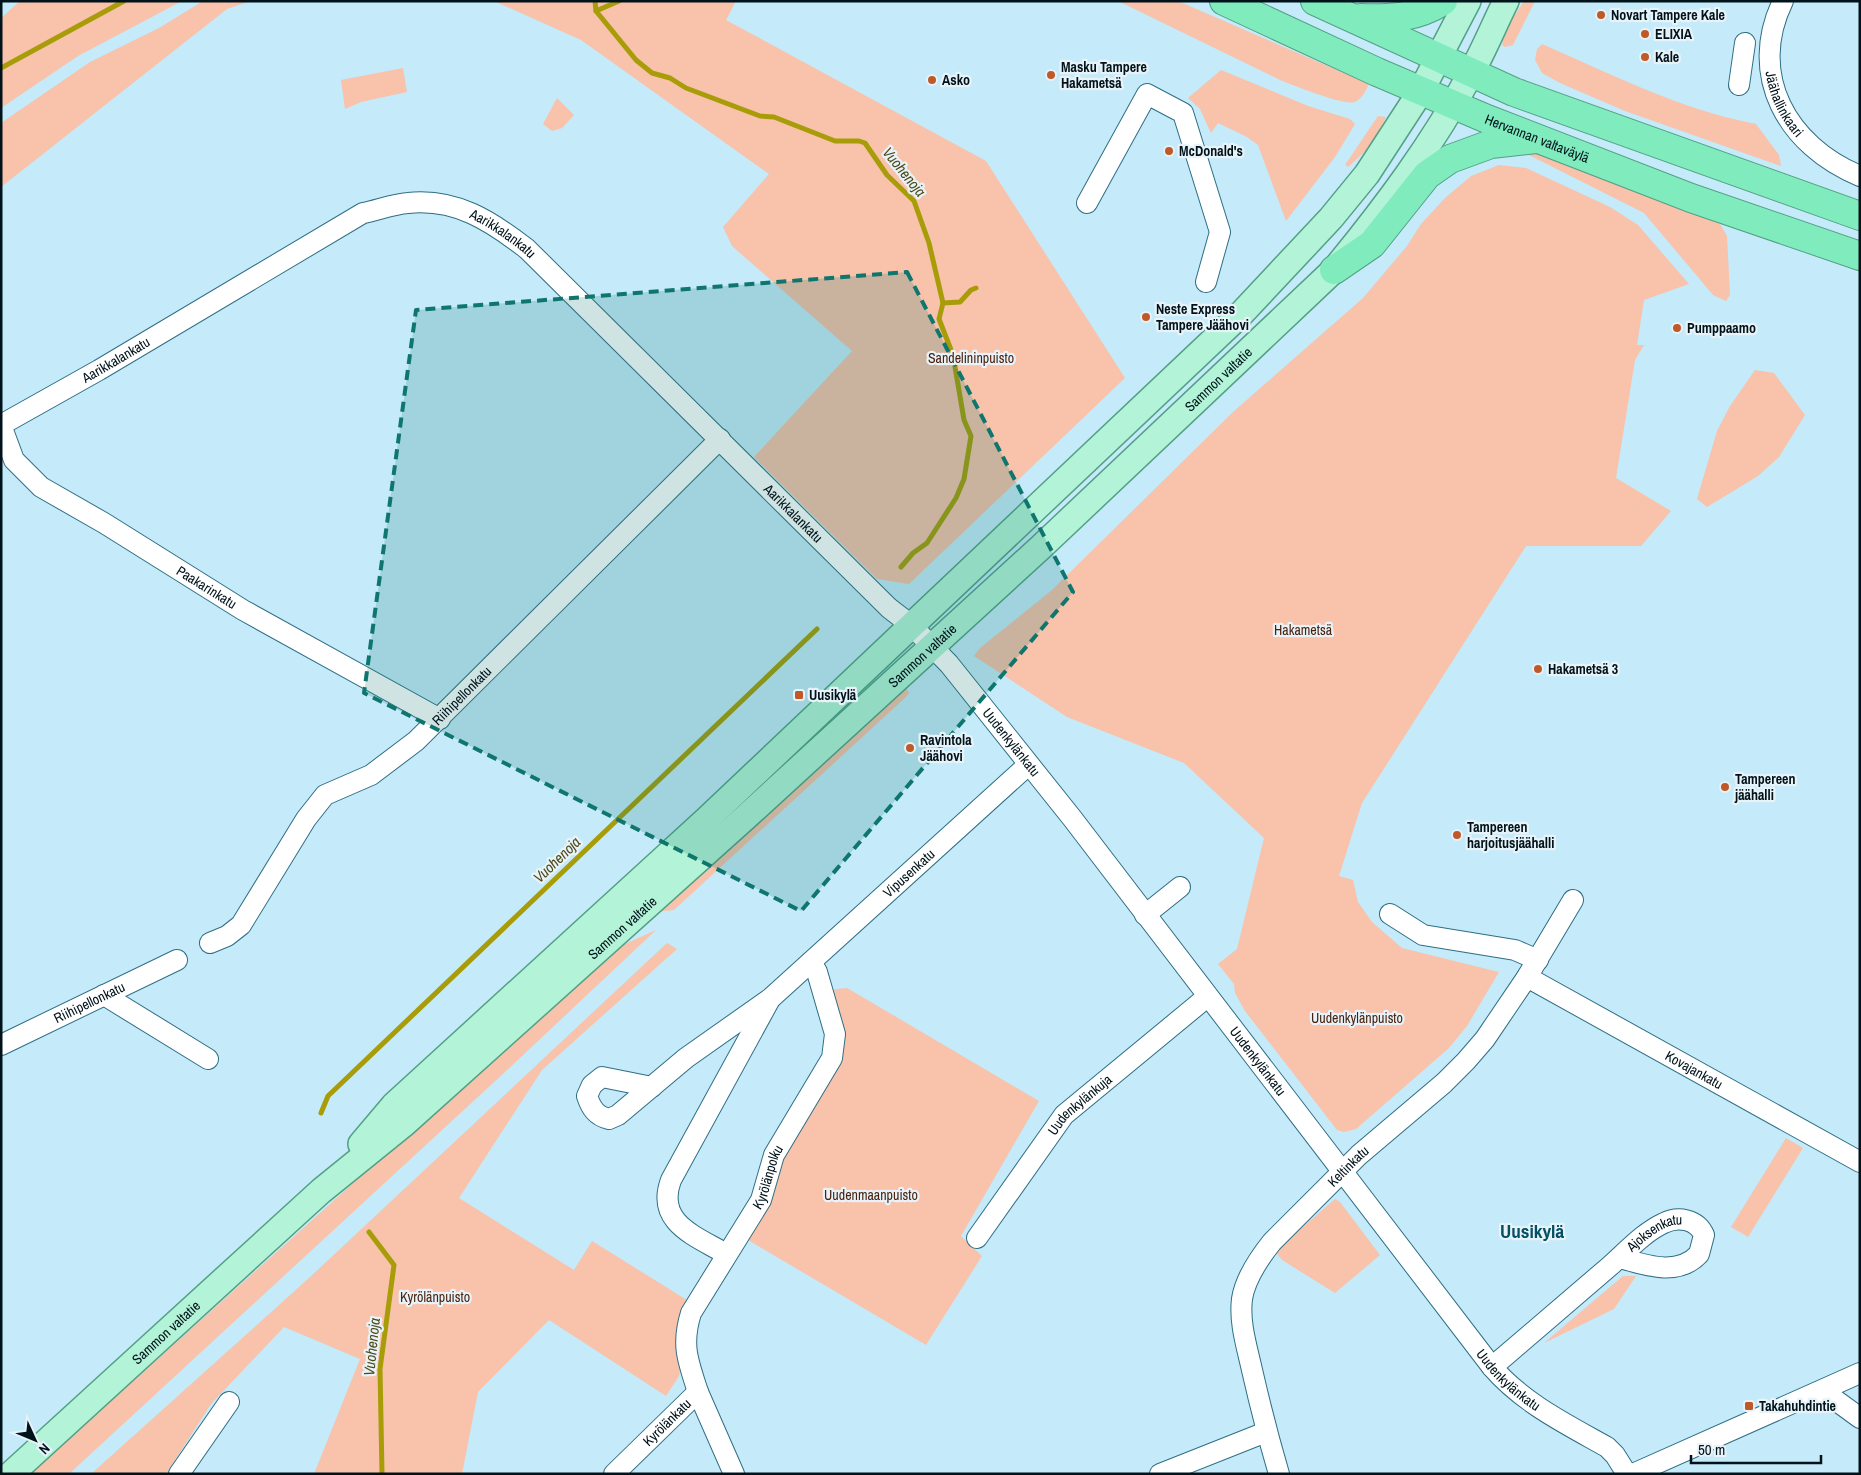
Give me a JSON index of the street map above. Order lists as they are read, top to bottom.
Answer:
{
  "streets": {
    "highway": ["Hervannan valtaväylä"],
    "main road": ["Sammon valtatie"],
    "street": [
      "Jäähallinkaari",
      "Aarikkalankatu",
      "Paakarinkatu",
      "Riihipellonkatu",
      "Uudenkylänkatu",
      "Vipusenkatu",
      "Kovajankatu",
      "Uudenkylänkuja",
      "Keltinkatu",
      "Kyrölänpolku",
      "Ajoksenkatu",
      "Kyrölänkatu"
    ]
  },
  "crossings": [
    ["Hervannan valtaväylä", "Sammon valtatie"],
    ["Aarikkalankatu", "Sammon valtatie"],
    ["Aarikkalankatu", "Paakarinkatu"],
    ["Aarikkalankatu", "Riihipellonkatu"],
    ["Aarikkalankatu", "Uudenkylänkatu"],
    ["Sammon valtatie", "Uudenkylänkatu"],
    ["Paakarinkatu", "Riihipellonkatu"],
    ["Uudenkylänkatu", "Vipusenkatu"],
    ["Uudenkylänkatu", "Uudenkylänkuja"],
    ["Uudenkylänkatu", "Keltinkatu"],
    ["Uudenkylänkatu", "Ajoksenkatu"],
    ["Vipusenkatu", "Kyrölänpolku"],
    ["Kovajankatu", "Keltinkatu"],
    ["Kyrölänpolku", "Kyrölänkatu"]
  ],
  "districts": ["Uusikylä"],
  "water": ["Vuohenoja"],
  "parks": [
    "Sandelininpuisto",
    "Hakametsä",
    "Uudenkylänpuisto",
    "Uudenmaanpuisto",
    "Kyrölänpuisto"
  ],
  "places": {
    "other": [
      "Novart Tampere Kale",
      "ELIXIA",
      "Kale",
      "Masku Tampere Hakametsä",
      "Asko",
      "McDonald's",
      "Neste Express Tampere Jäähovi",
      "Pumppaamo",
      "Hakametsä 3",
      "Ravintola Jäähovi",
      "Tampereen jäähalli",
      "Tampereen harjoitusjäähalli"
    ],
    "transit": ["Uusikylä", "Takahuhdintie"]
  },
  "scale_bar": "50 m",
  "north": "bottom right"
}
